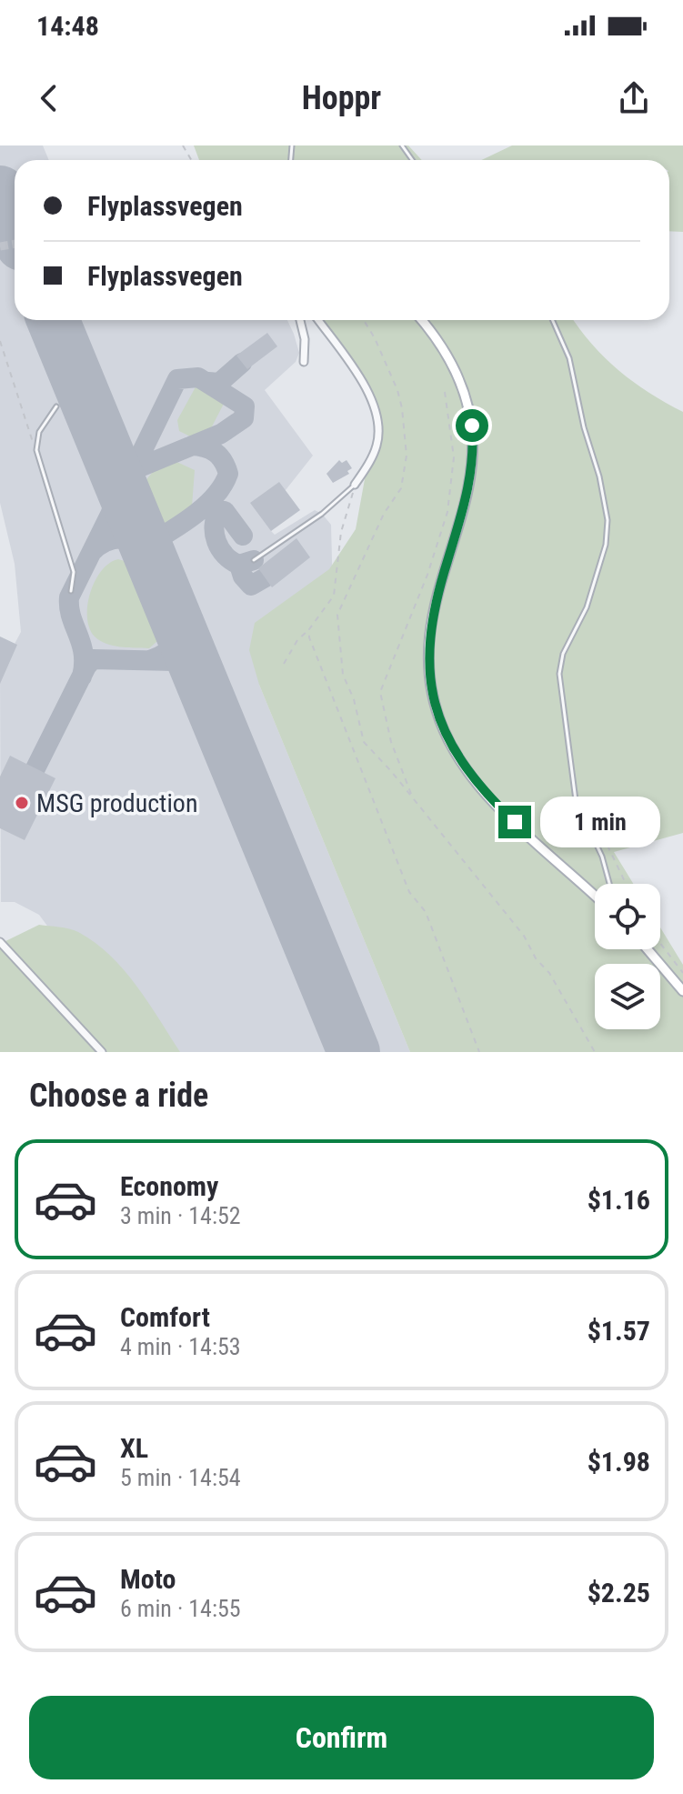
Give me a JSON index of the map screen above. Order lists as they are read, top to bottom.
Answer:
{
  "places": ["MSG production"],
  "page": {
    "status": "14:48",
    "header": "Hoppr",
    "banner": ["Flyplassvegen", "Flyplassvegen"],
    "bubble": "1 min",
    "heading": "Choose a ride",
    "list": [
      {
        "name": "Economy",
        "note": "3 min · 14:52",
        "value": "$1.16"
      },
      {
        "name": "Comfort",
        "note": "4 min · 14:53",
        "value": "$1.57"
      },
      {
        "name": "XL",
        "note": "5 min · 14:54",
        "value": "$1.98"
      },
      {
        "name": "Moto",
        "note": "6 min · 14:55",
        "value": "$2.25"
      }
    ],
    "buttons": "Confirm"
  }
}
